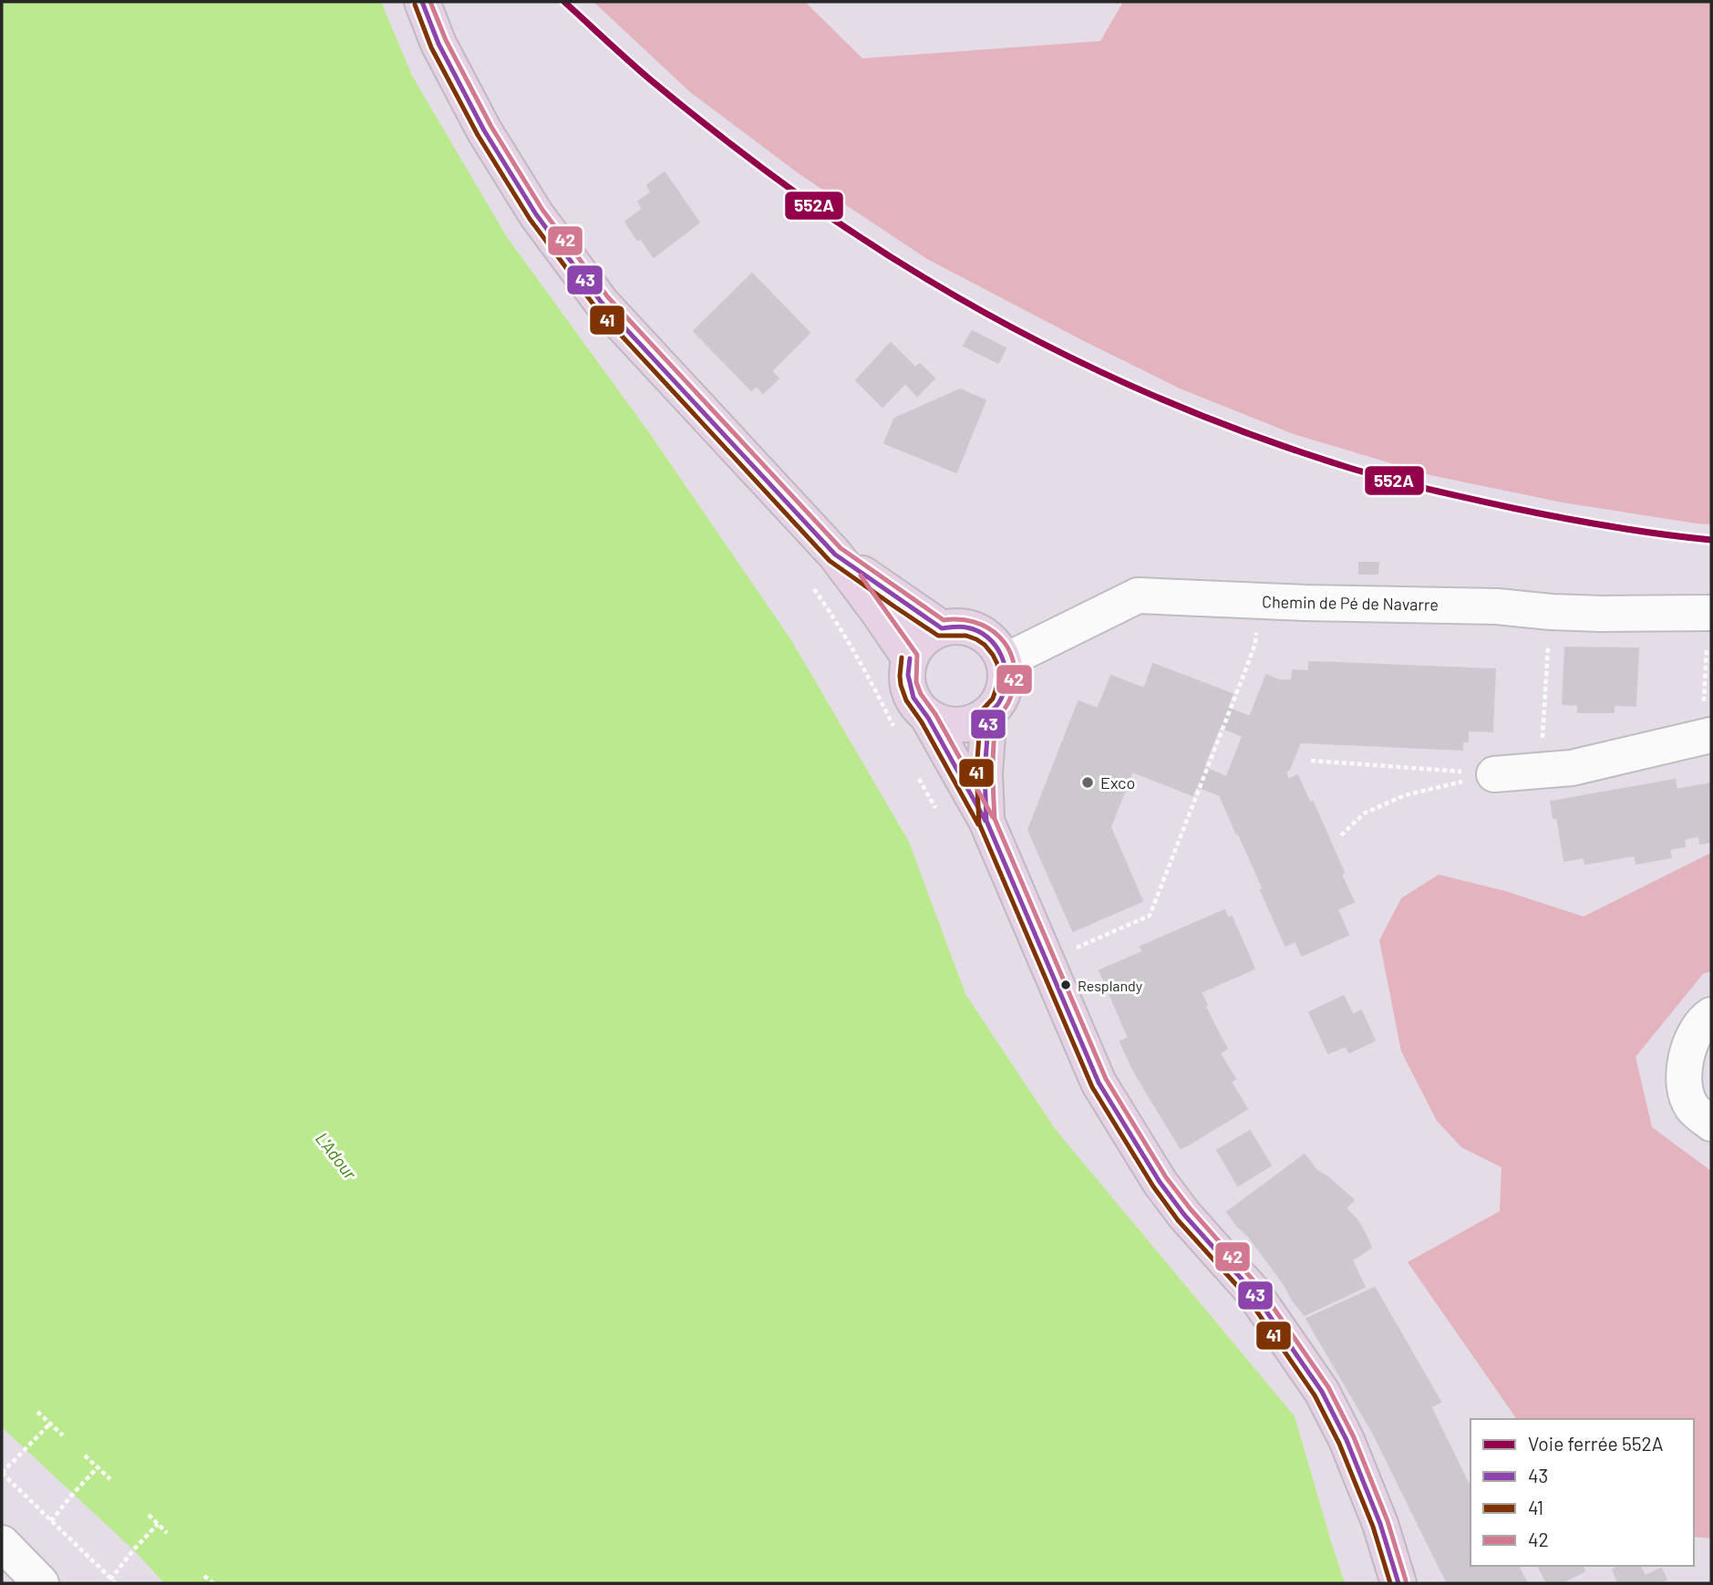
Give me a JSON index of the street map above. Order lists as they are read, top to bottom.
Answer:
{
  "streets": {
    "street": ["Chemin de Pé de Navarre"]
  },
  "water": ["L'Adour"],
  "places": ["Exco", "Resplandy"],
  "lines": [
    "rail line 552A",
    "transit line 43",
    "transit line 42",
    "transit line 41"
  ],
  "legend": [
    "Voie ferrée 552A",
    "43",
    "41",
    "42"
  ]
}
